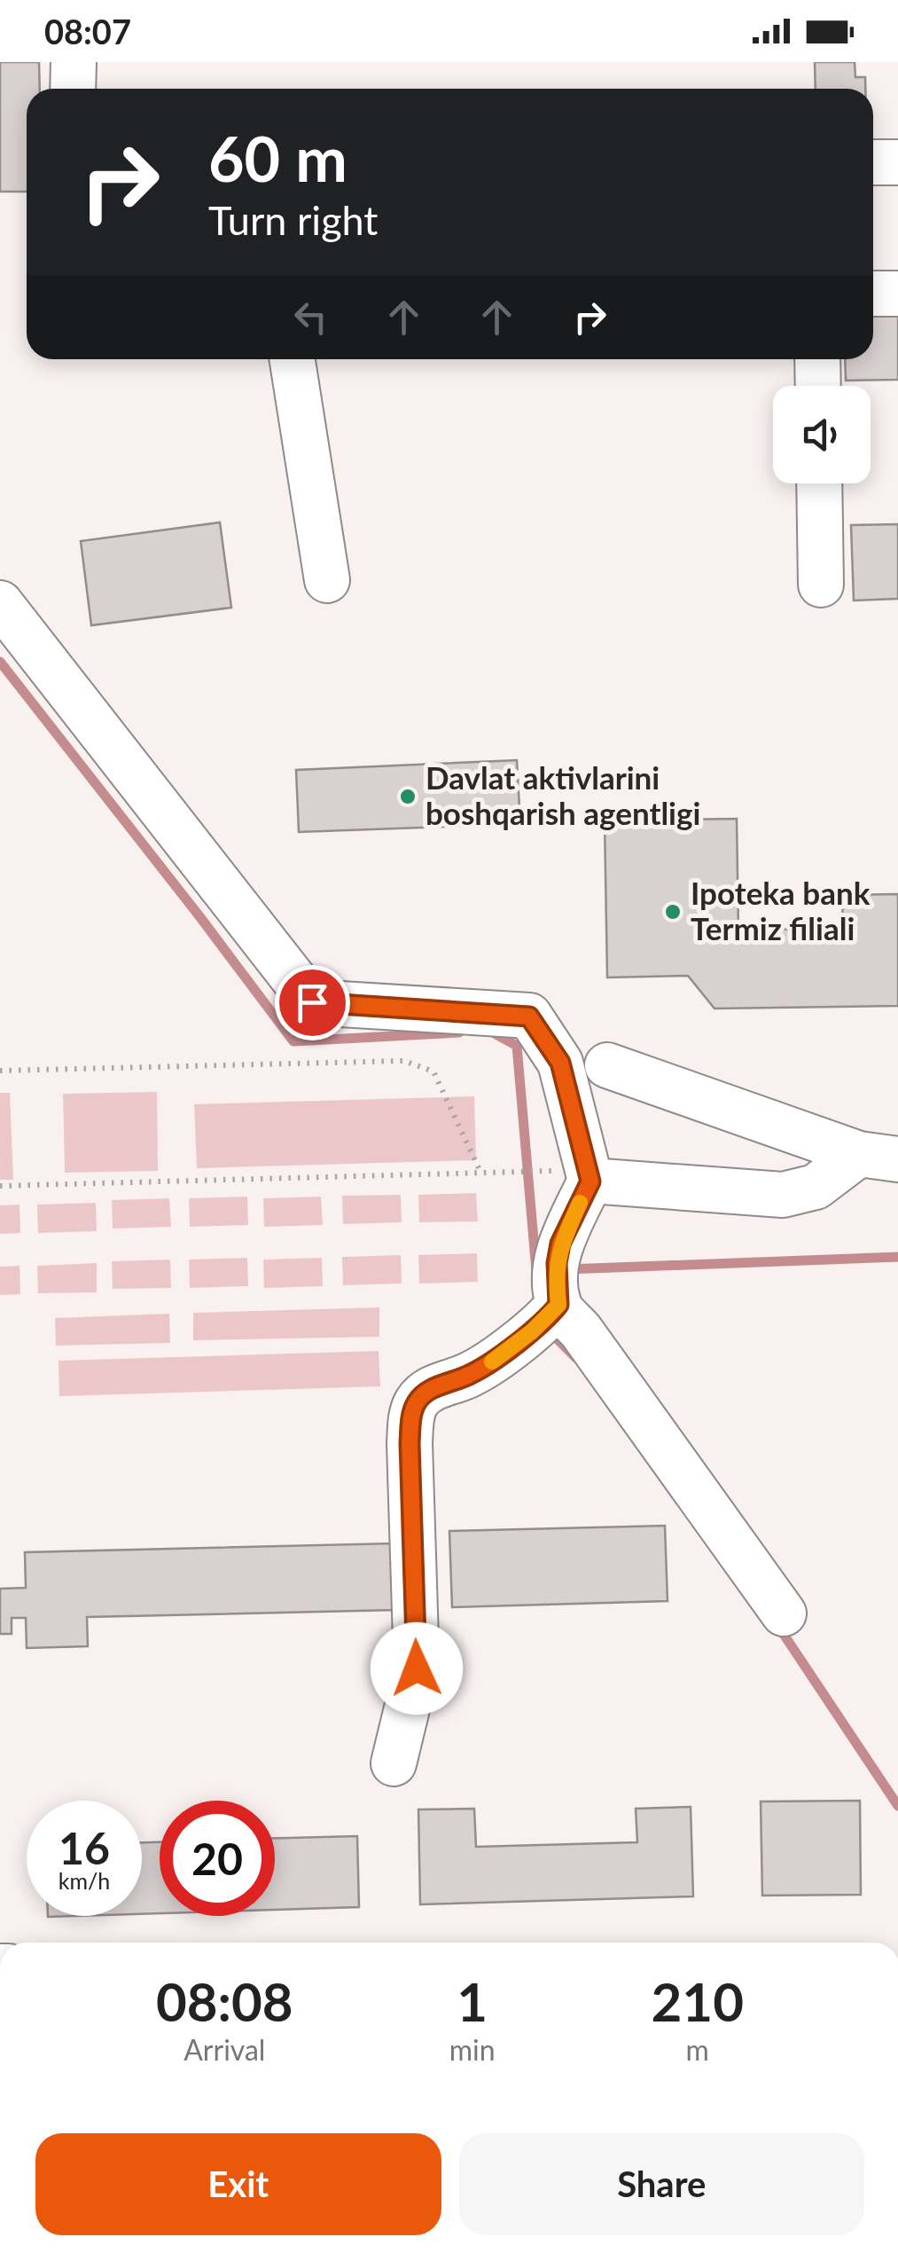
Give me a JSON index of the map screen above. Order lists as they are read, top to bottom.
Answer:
{
  "places": ["Davlat aktivlarini boshqarish agentligi", "Ipoteka bank Termiz filiali"],
  "page": {
    "status": "08:07",
    "turn": ["60 m", "Turn right"],
    "speed": "16 km/h",
    "limit": "20",
    "eta": [
      "08:08",
      "Arrival",
      "1",
      "min",
      "210",
      "m"
    ],
    "buttons": ["Exit", "Share"]
  }
}
